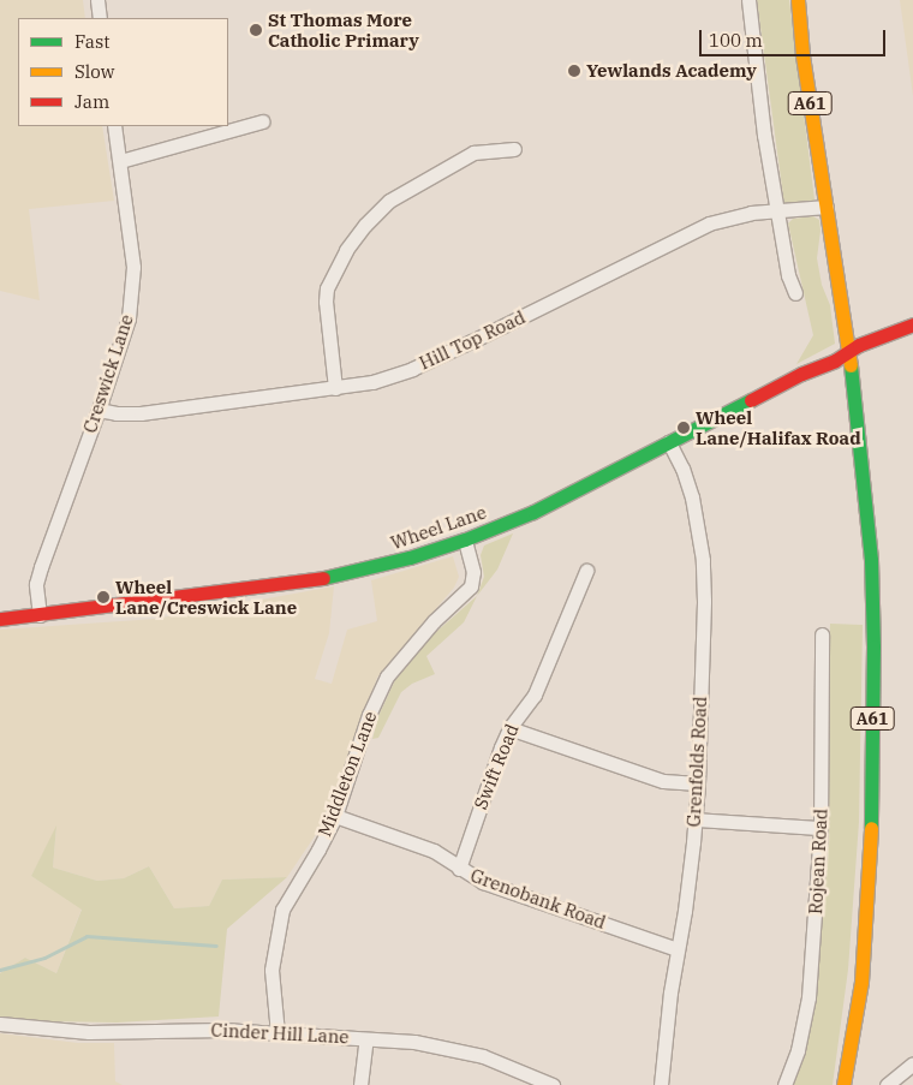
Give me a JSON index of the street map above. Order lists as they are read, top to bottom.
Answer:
{
  "streets": {
    "main road": ["A61", "Wheel Lane"],
    "street": [
      "Hill Top Road",
      "Creswick Lane",
      "Grenfolds Road",
      "Swift Road",
      "Middleton Lane",
      "Rojean Road",
      "Grenobank Road",
      "Cinder Hill Lane"
    ]
  },
  "crossings": [
    ["A61", "Hill Top Road"],
    ["A61", "Wheel Lane"],
    ["Hill Top Road", "Creswick Lane"],
    ["Creswick Lane", "Wheel Lane"],
    ["Wheel Lane", "Grenfolds Road"],
    ["Wheel Lane", "Middleton Lane"],
    ["Grenfolds Road", "Grenobank Road"],
    ["Swift Road", "Grenobank Road"],
    ["Middleton Lane", "Grenobank Road"],
    ["Middleton Lane", "Cinder Hill Lane"]
  ],
  "places": [
    "St Thomas More Catholic Primary",
    "Yewlands Academy",
    "Wheel Lane/Halifax Road",
    "Wheel Lane/Creswick Lane"
  ],
  "legend": ["Fast", "Slow", "Jam"],
  "scale_bar": "100 m"
}
